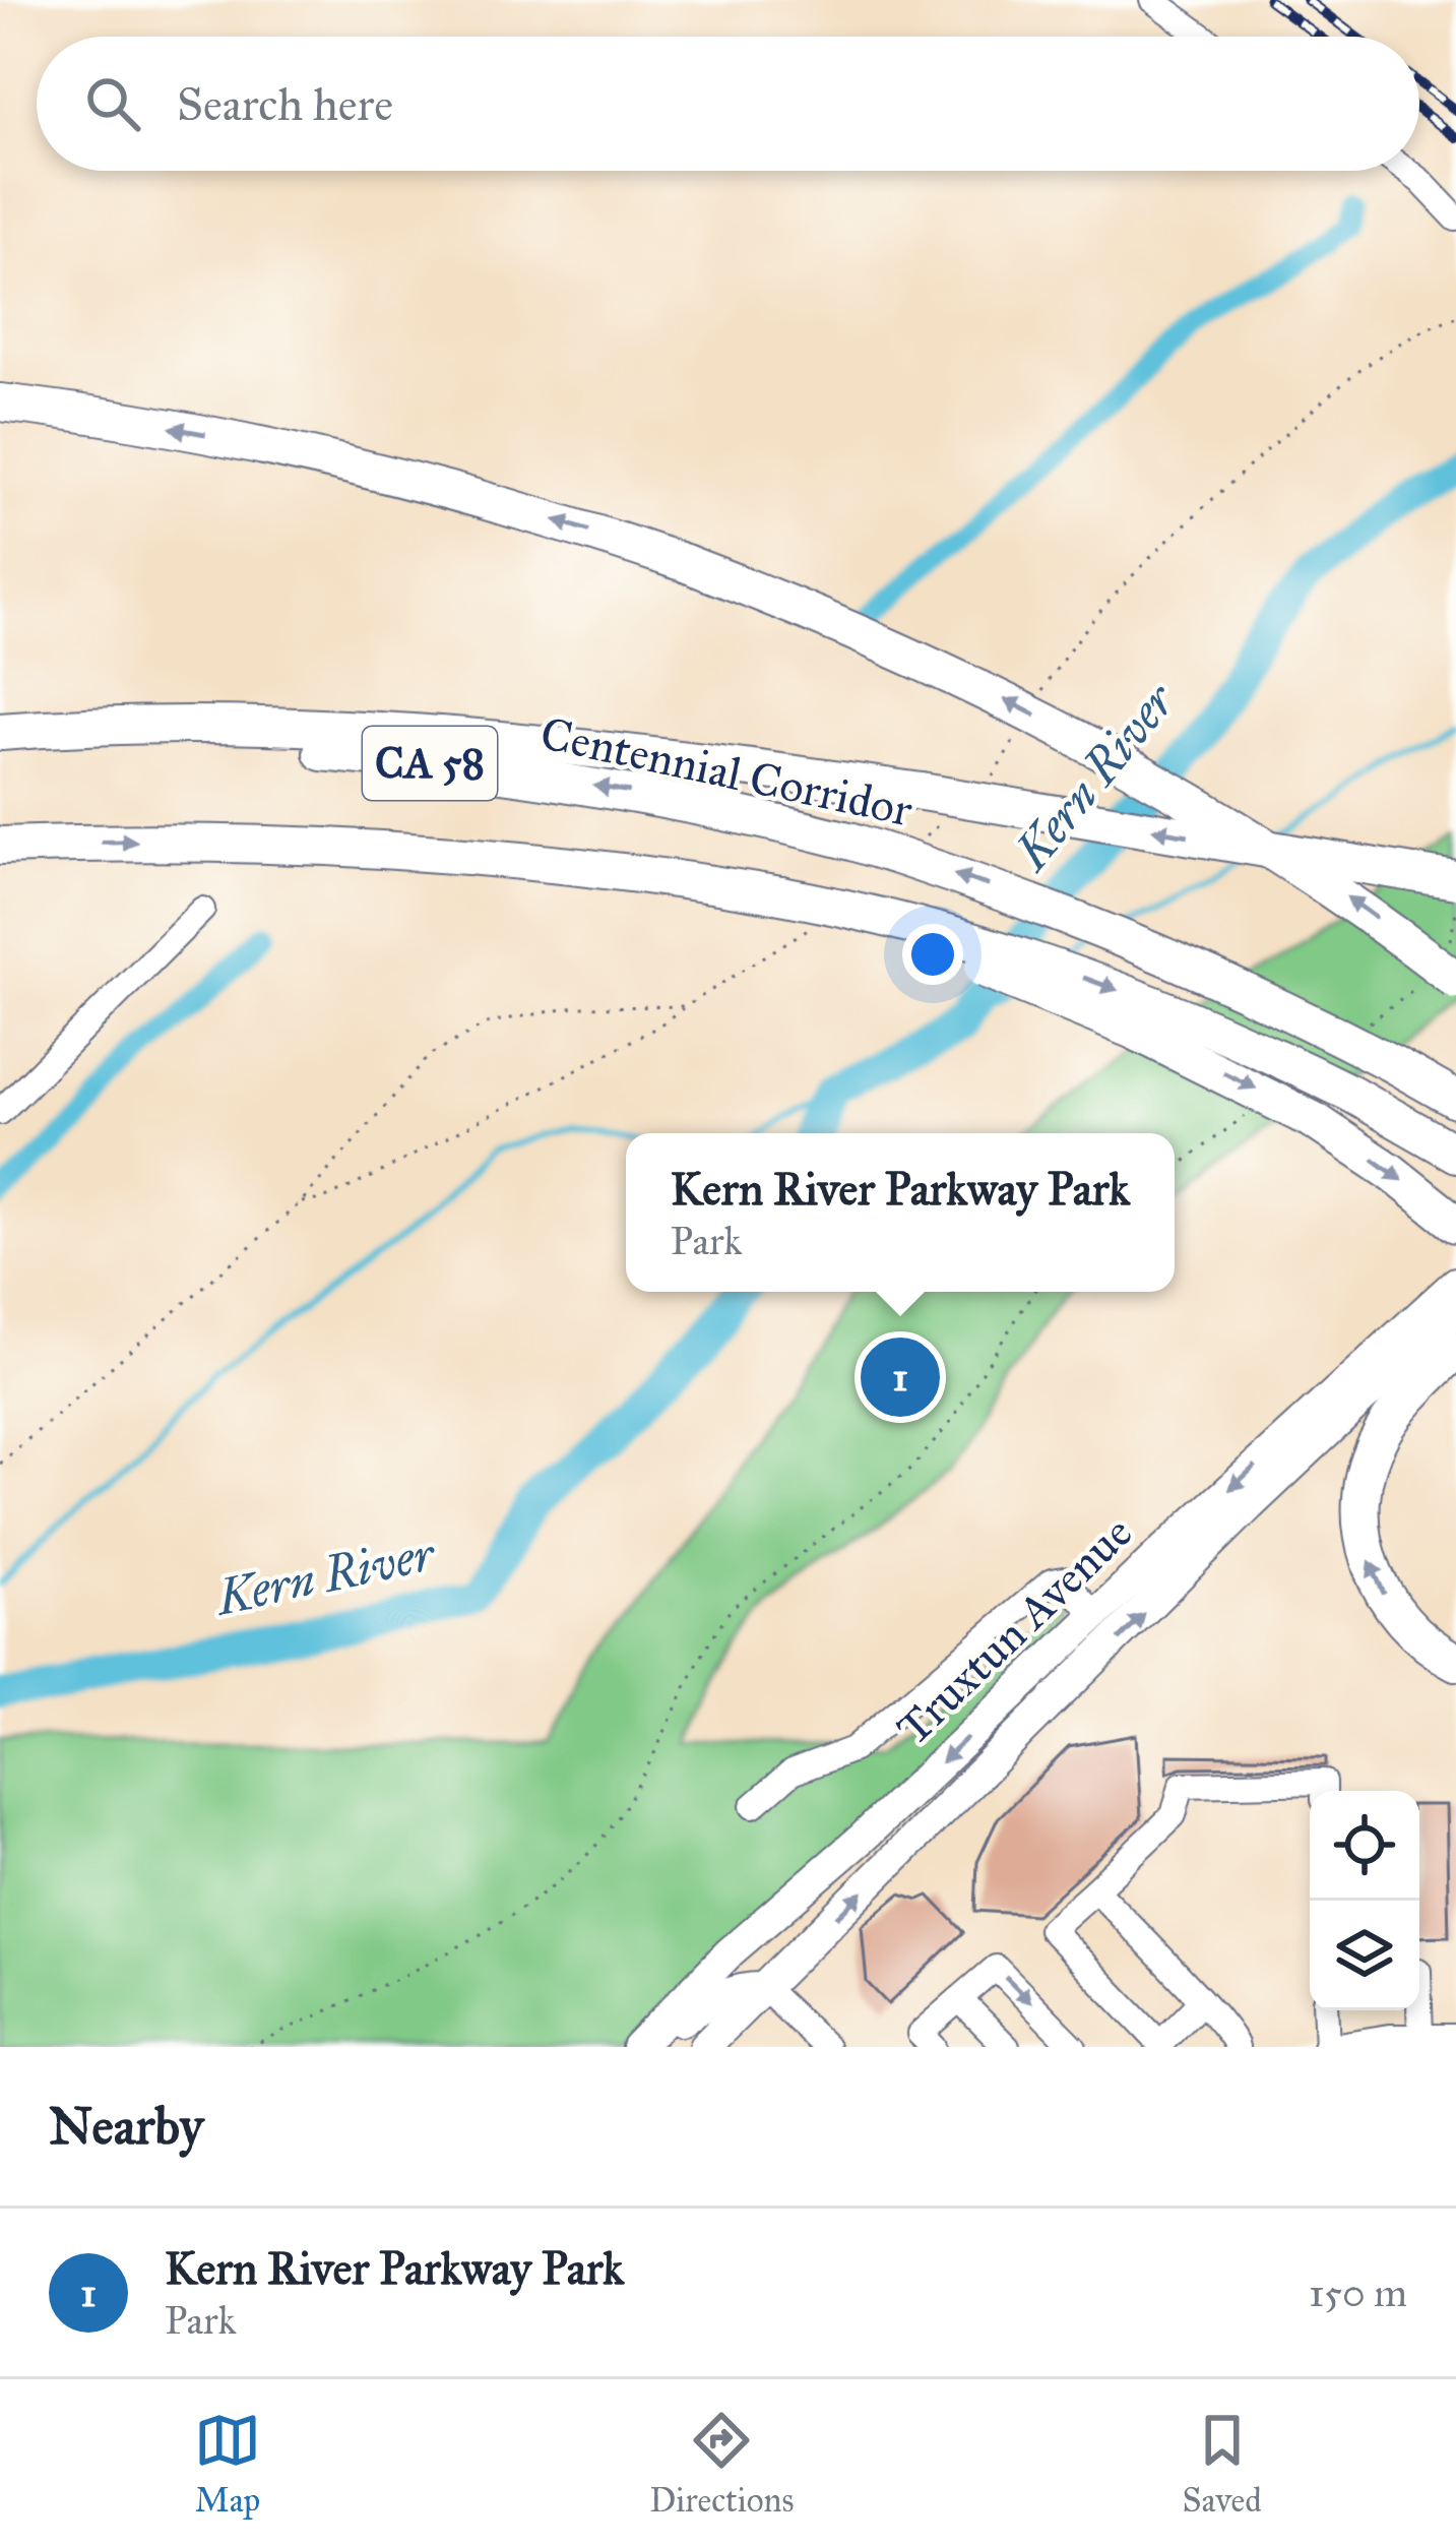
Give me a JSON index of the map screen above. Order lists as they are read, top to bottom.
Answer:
{
  "streets": {
    "highway": ["CA 58", "Centennial Corridor"],
    "main road": ["Truxtun Avenue"]
  },
  "water": ["Kern River"],
  "page": {
    "search": "Search here",
    "popup": ["Kern River Parkway Park", "Park"],
    "pins": "1",
    "heading": "Nearby",
    "list": [
      {
        "mark": "1",
        "name": "Kern River Parkway Park",
        "note": "Park",
        "value": "150 m"
      }
    ],
    "nav": ["Map", "Directions", "Saved"]
  }
}
